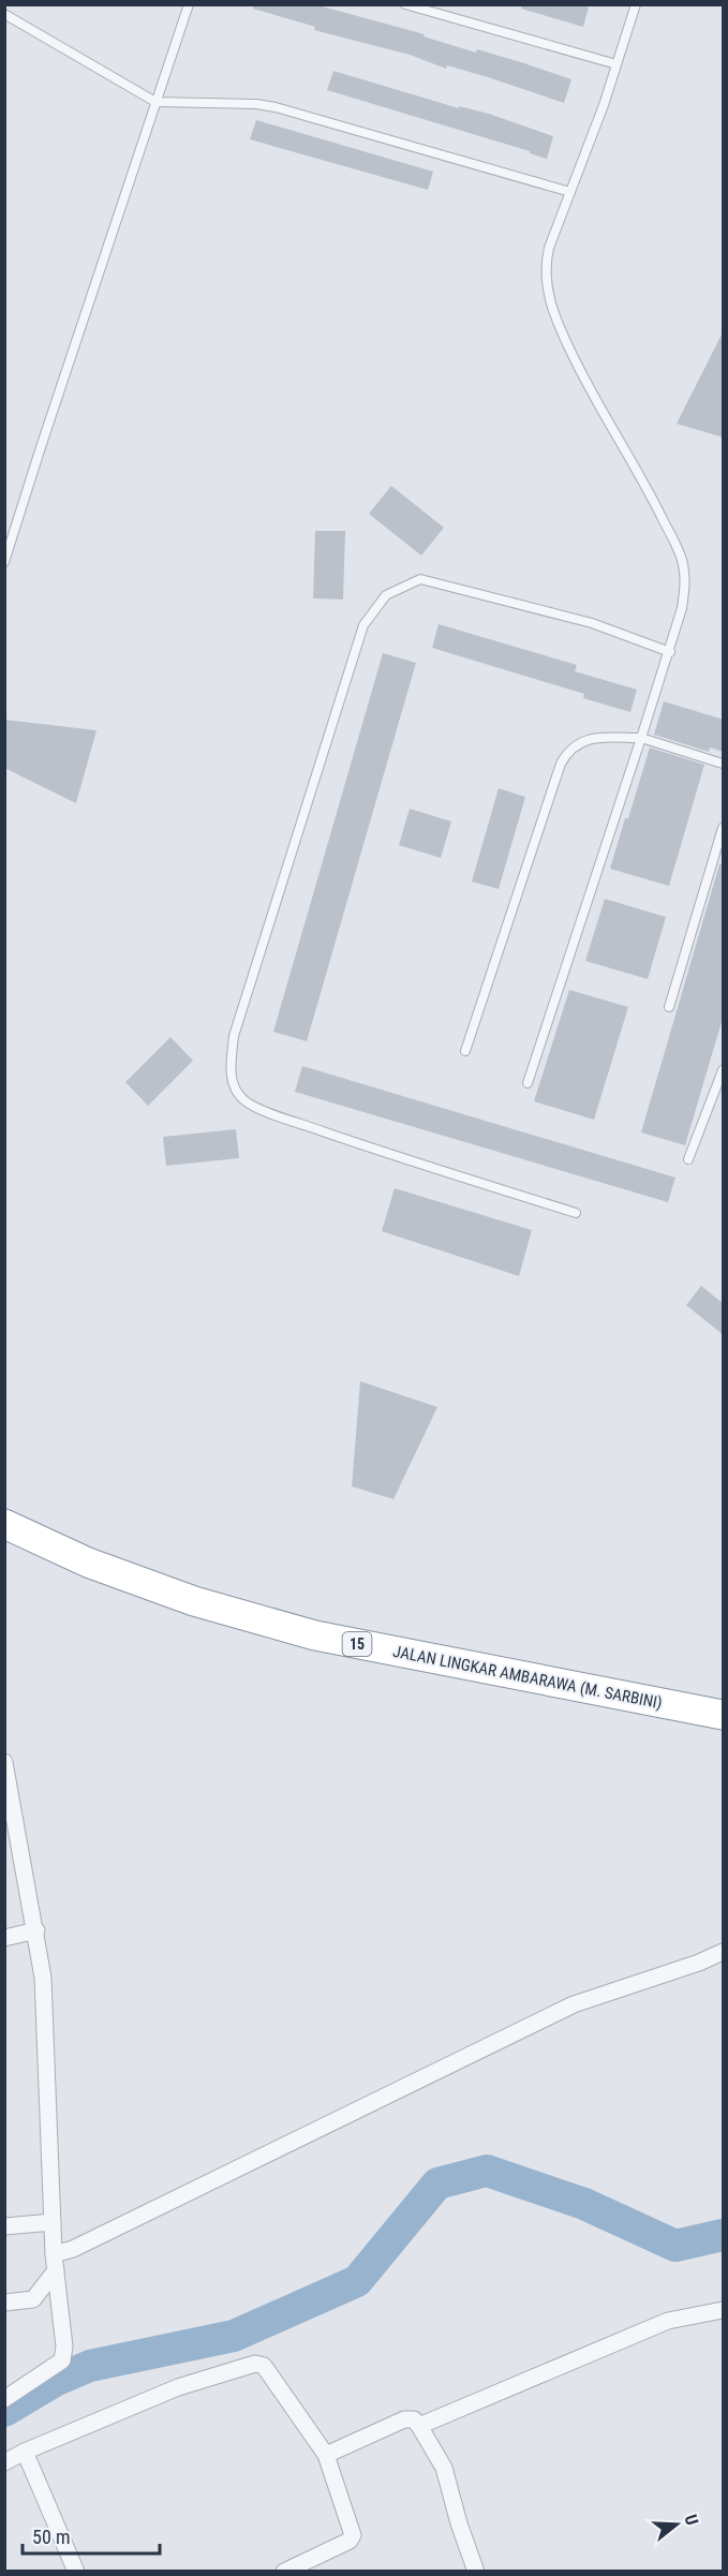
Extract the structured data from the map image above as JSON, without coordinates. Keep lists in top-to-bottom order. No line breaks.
{"streets":{"highway":["15","JALAN LINGKAR AMBARAWA (M. SARBINI)"]},"scale_bar":"50 m","north":"right"}
